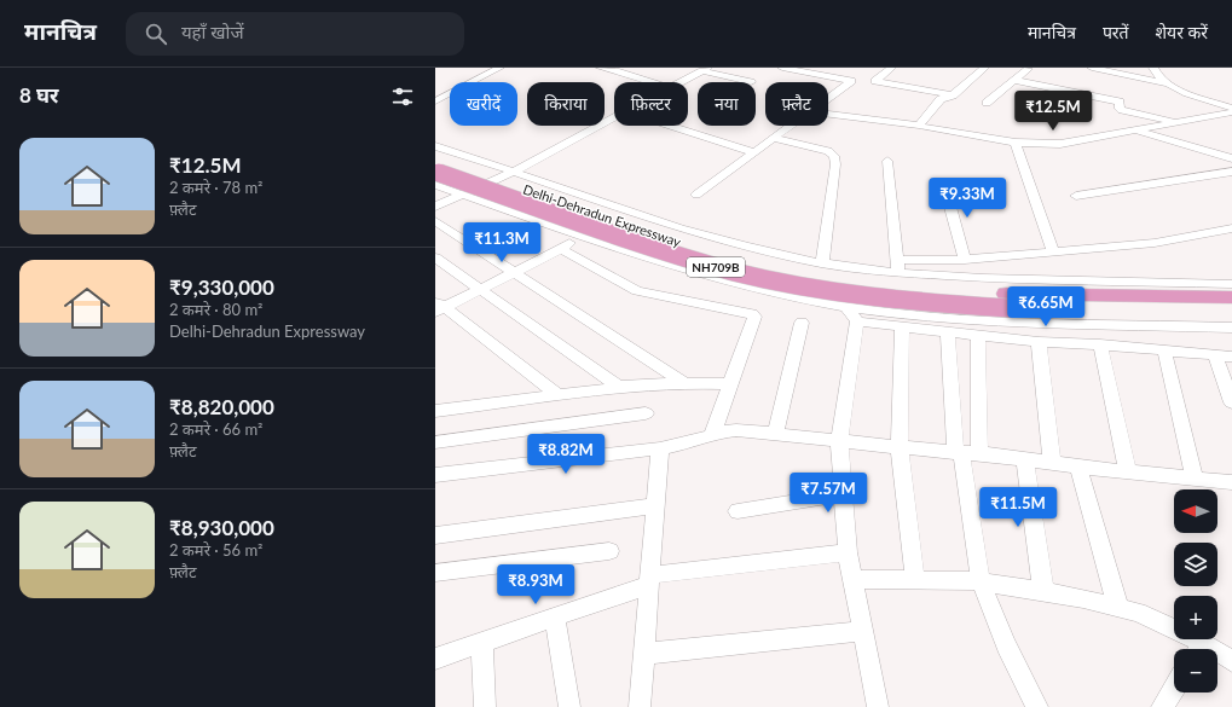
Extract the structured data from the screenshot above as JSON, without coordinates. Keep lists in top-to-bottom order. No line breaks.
{"streets":{"highway":["Delhi-Dehradun Expressway","NH709B"]},"north":"left","page":{"header":"मानचित्र","search":"यहाँ खोजें","nav":["मानचित्र","परतें","शेयर करें"],"heading":"8 घर","chip":["खरीदें","किराया","फ़िल्टर","नया","फ़्लैट"],"price":["₹12.5M","₹9.33M","₹11.3M","₹6.65M","₹8.82M","₹7.57M","₹11.5M","₹8.93M"],"list":[{"name":"₹12.5M","note":"2 कमरे · 78 m² · फ़्लैट"},{"name":"₹9,330,000","note":"2 कमरे · 80 m² · Delhi-Dehradun Expressway"},{"name":"₹8,820,000","note":"2 कमरे · 66 m² · फ़्लैट"},{"name":"₹8,930,000","note":"2 कमरे · 56 m² · फ़्लैट"}],"map_buttons":["+","−"]}}
